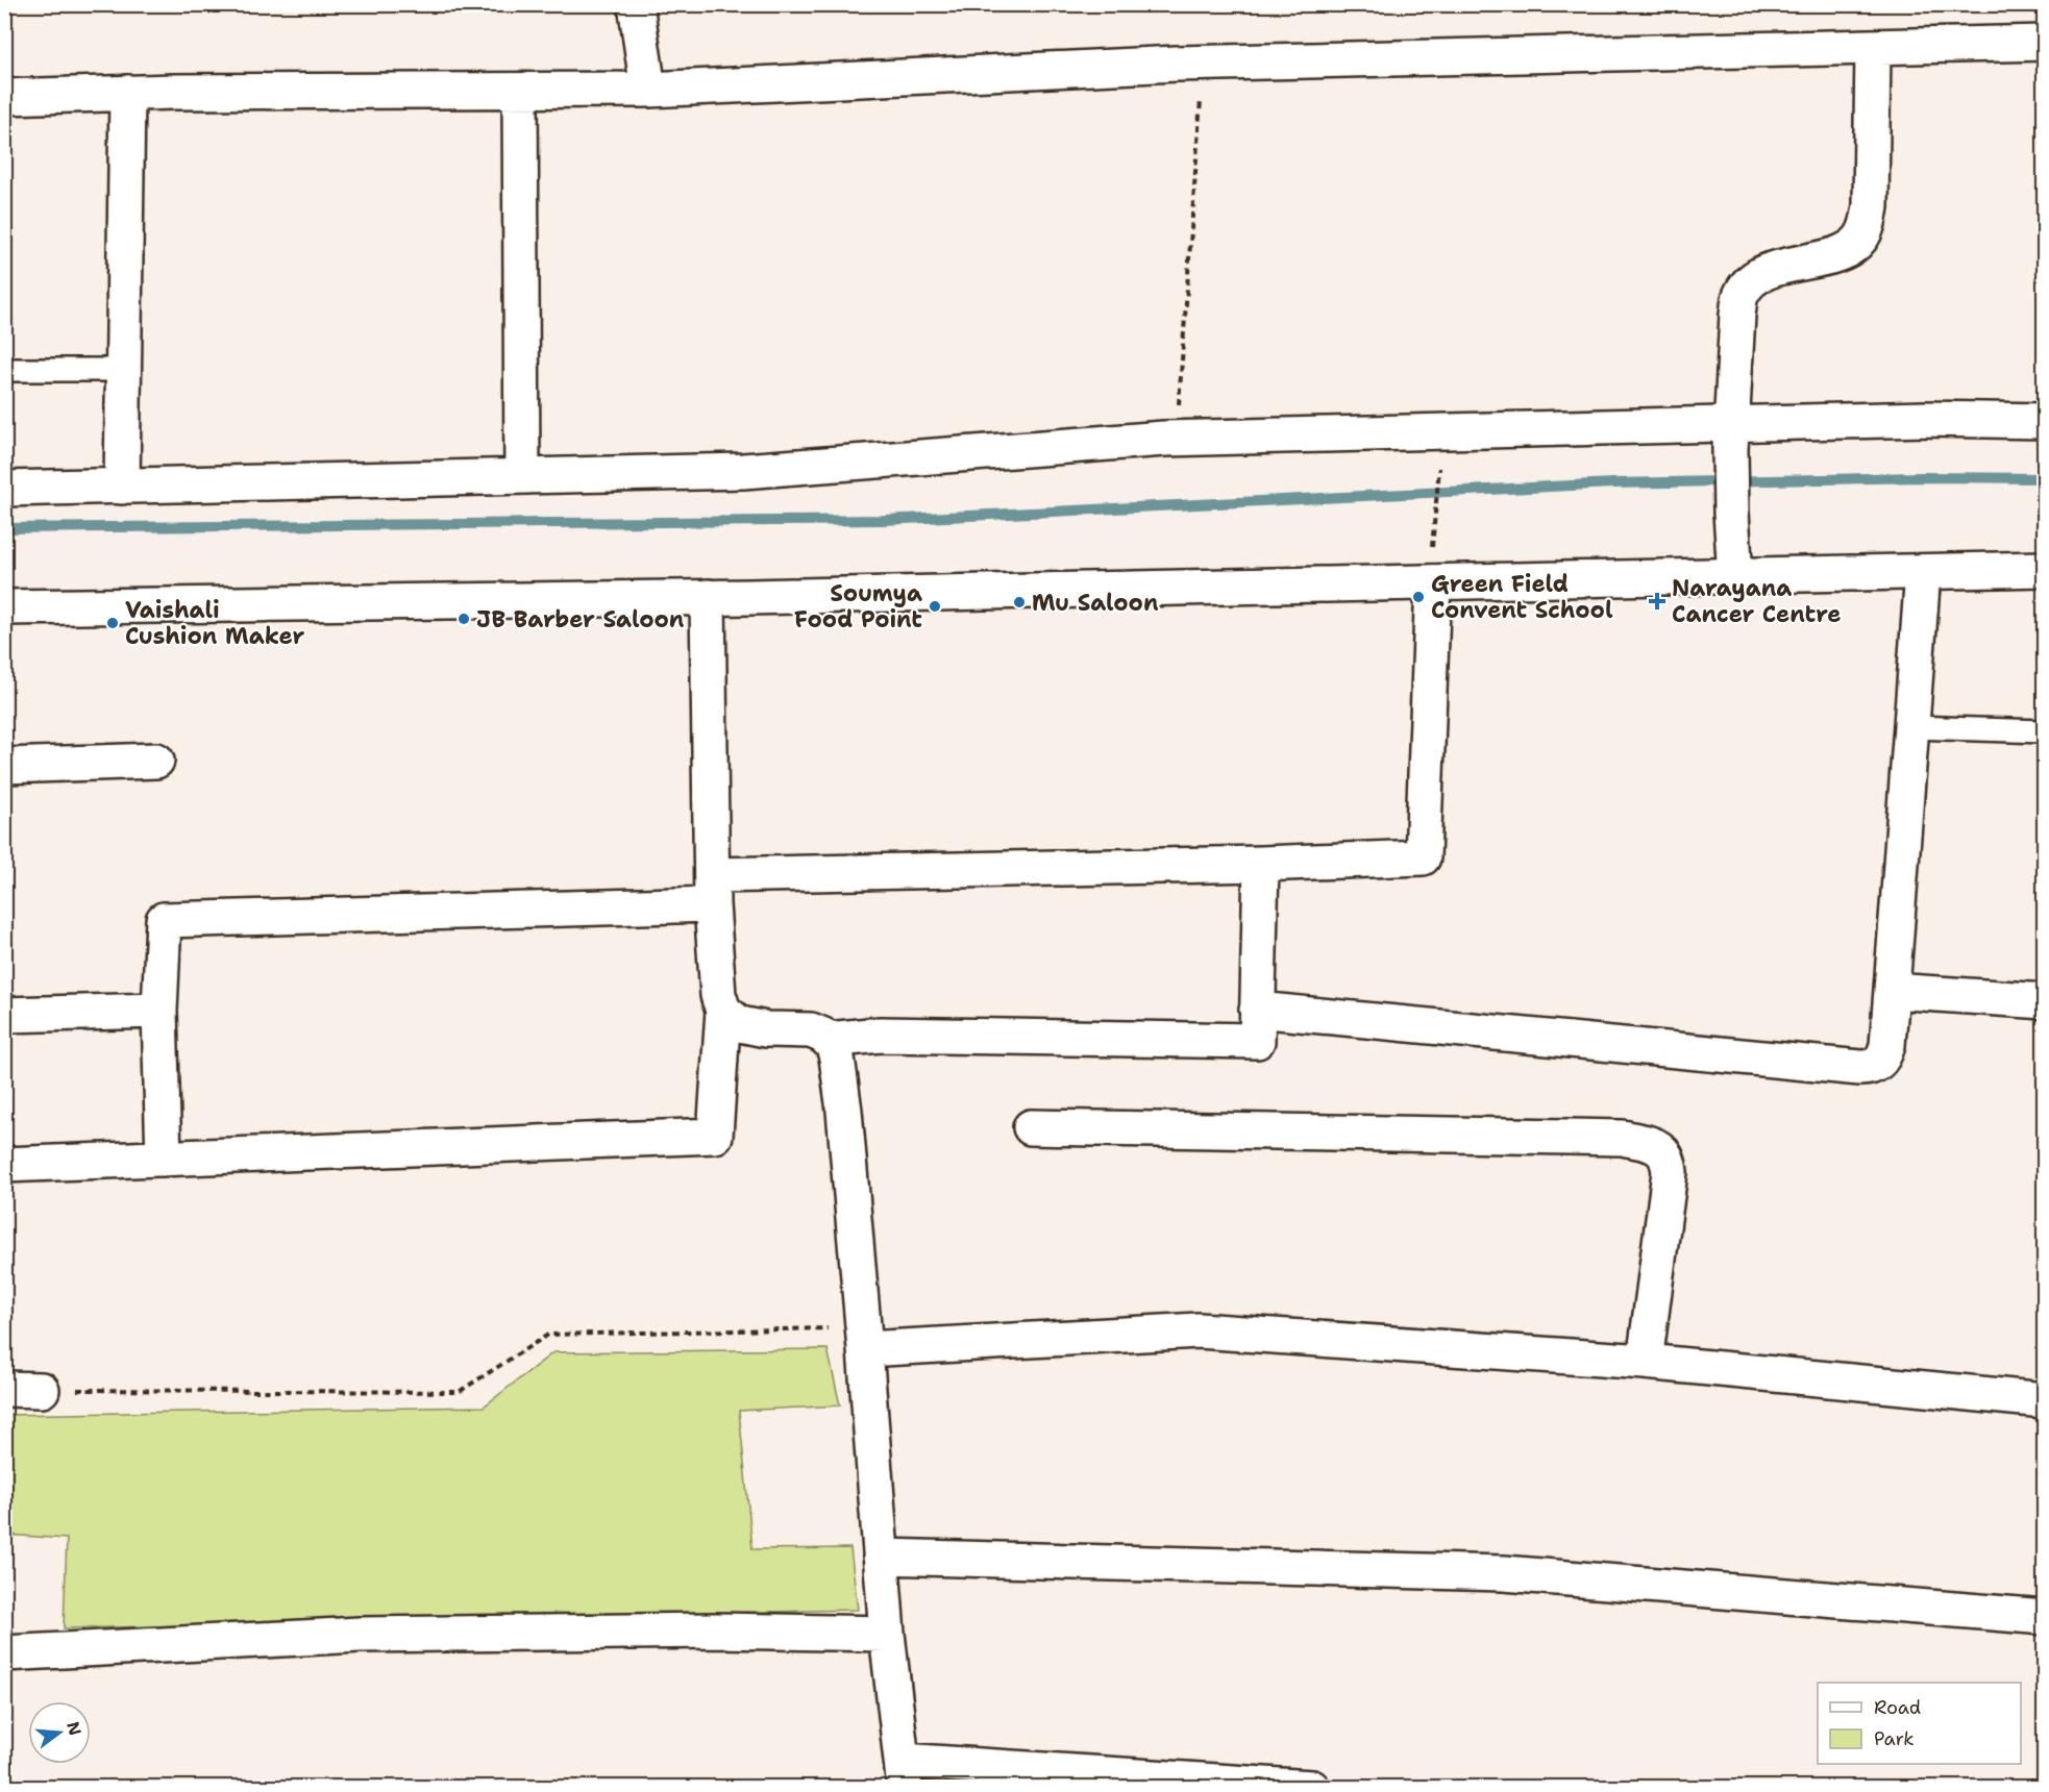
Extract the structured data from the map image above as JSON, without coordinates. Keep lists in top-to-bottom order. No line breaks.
{"places":{"other":["Green Field Convent School","Mu Saloon","Soumya Food Point","JB Barber Saloon","Vaishali Cushion Maker"],"health":["Narayana Cancer Centre"]},"legend":["Road","Park"],"north":"right"}
